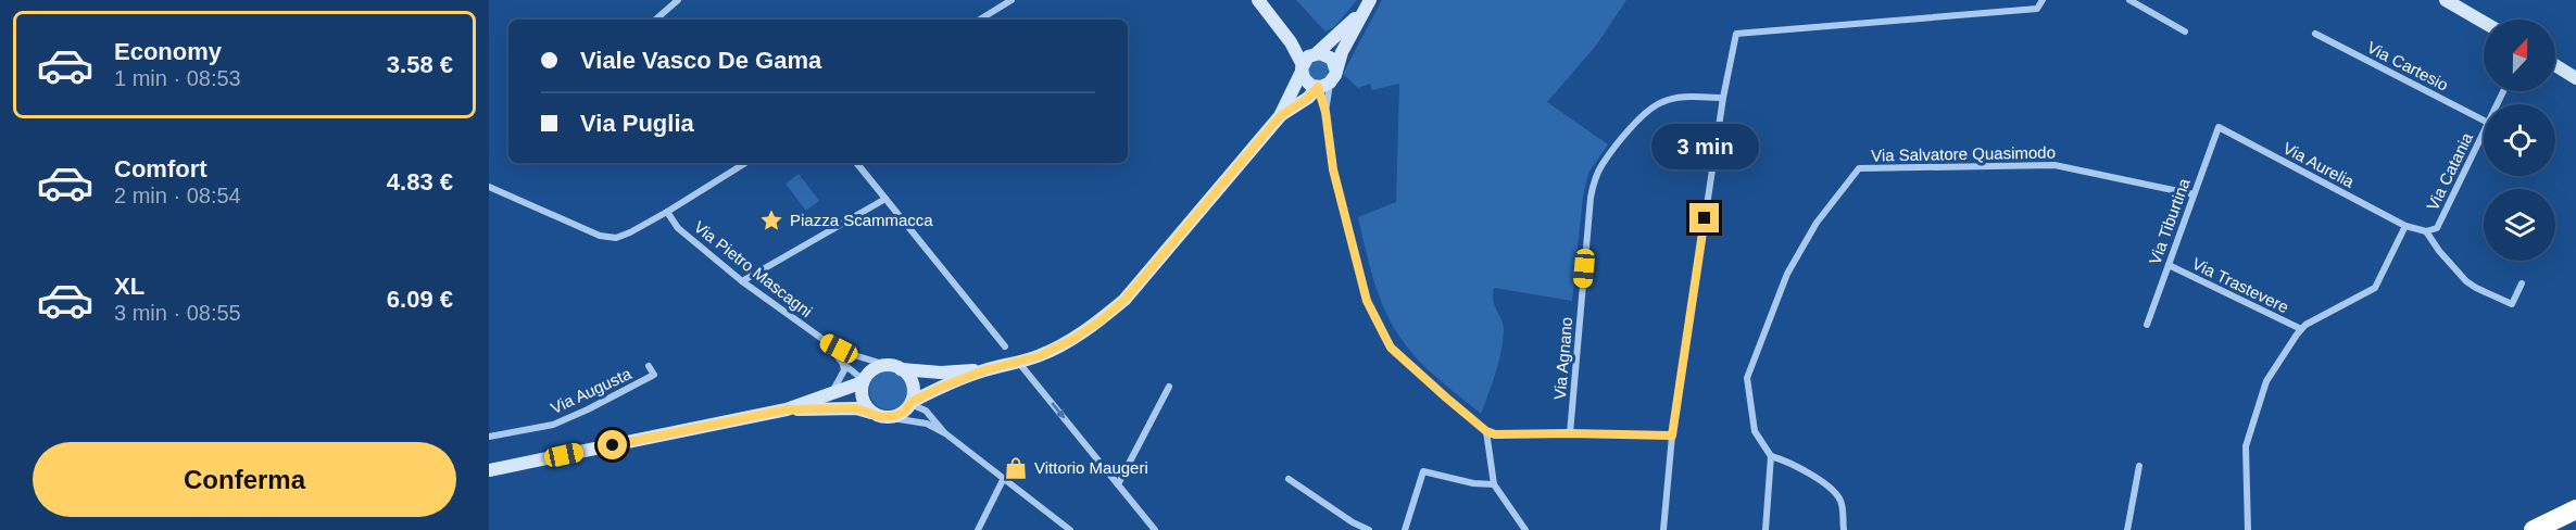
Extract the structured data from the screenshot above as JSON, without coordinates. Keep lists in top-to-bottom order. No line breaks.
{"streets":{"street":["Via Cartesio","Via Salvatore Quasimodo","Via Aurelia","Via Catania","Via Tiburtina","Via Pietro Mascagni","Via Trastevere","Via Agnano","Via Augusta"]},"crossings":[["Via Salvatore Quasimodo","Via Tiburtina"],["Via Aurelia","Via Catania"],["Via Aurelia","Via Tiburtina"],["Via Tiburtina","Via Trastevere"]],"places":{"place":["Piazza Scammacca"],"shop":["Vittorio Maugeri"]},"north":"top","page":{"list":[{"name":"Economy","note":"1 min · 08:53","value":"3.58 €"},{"name":"Comfort","note":"2 min · 08:54","value":"4.83 €"},{"name":"XL","note":"3 min · 08:55","value":"6.09 €"}],"banner":["Viale Vasco De Gama","Via Puglia"],"bubble":"3 min","buttons":"Conferma"}}
